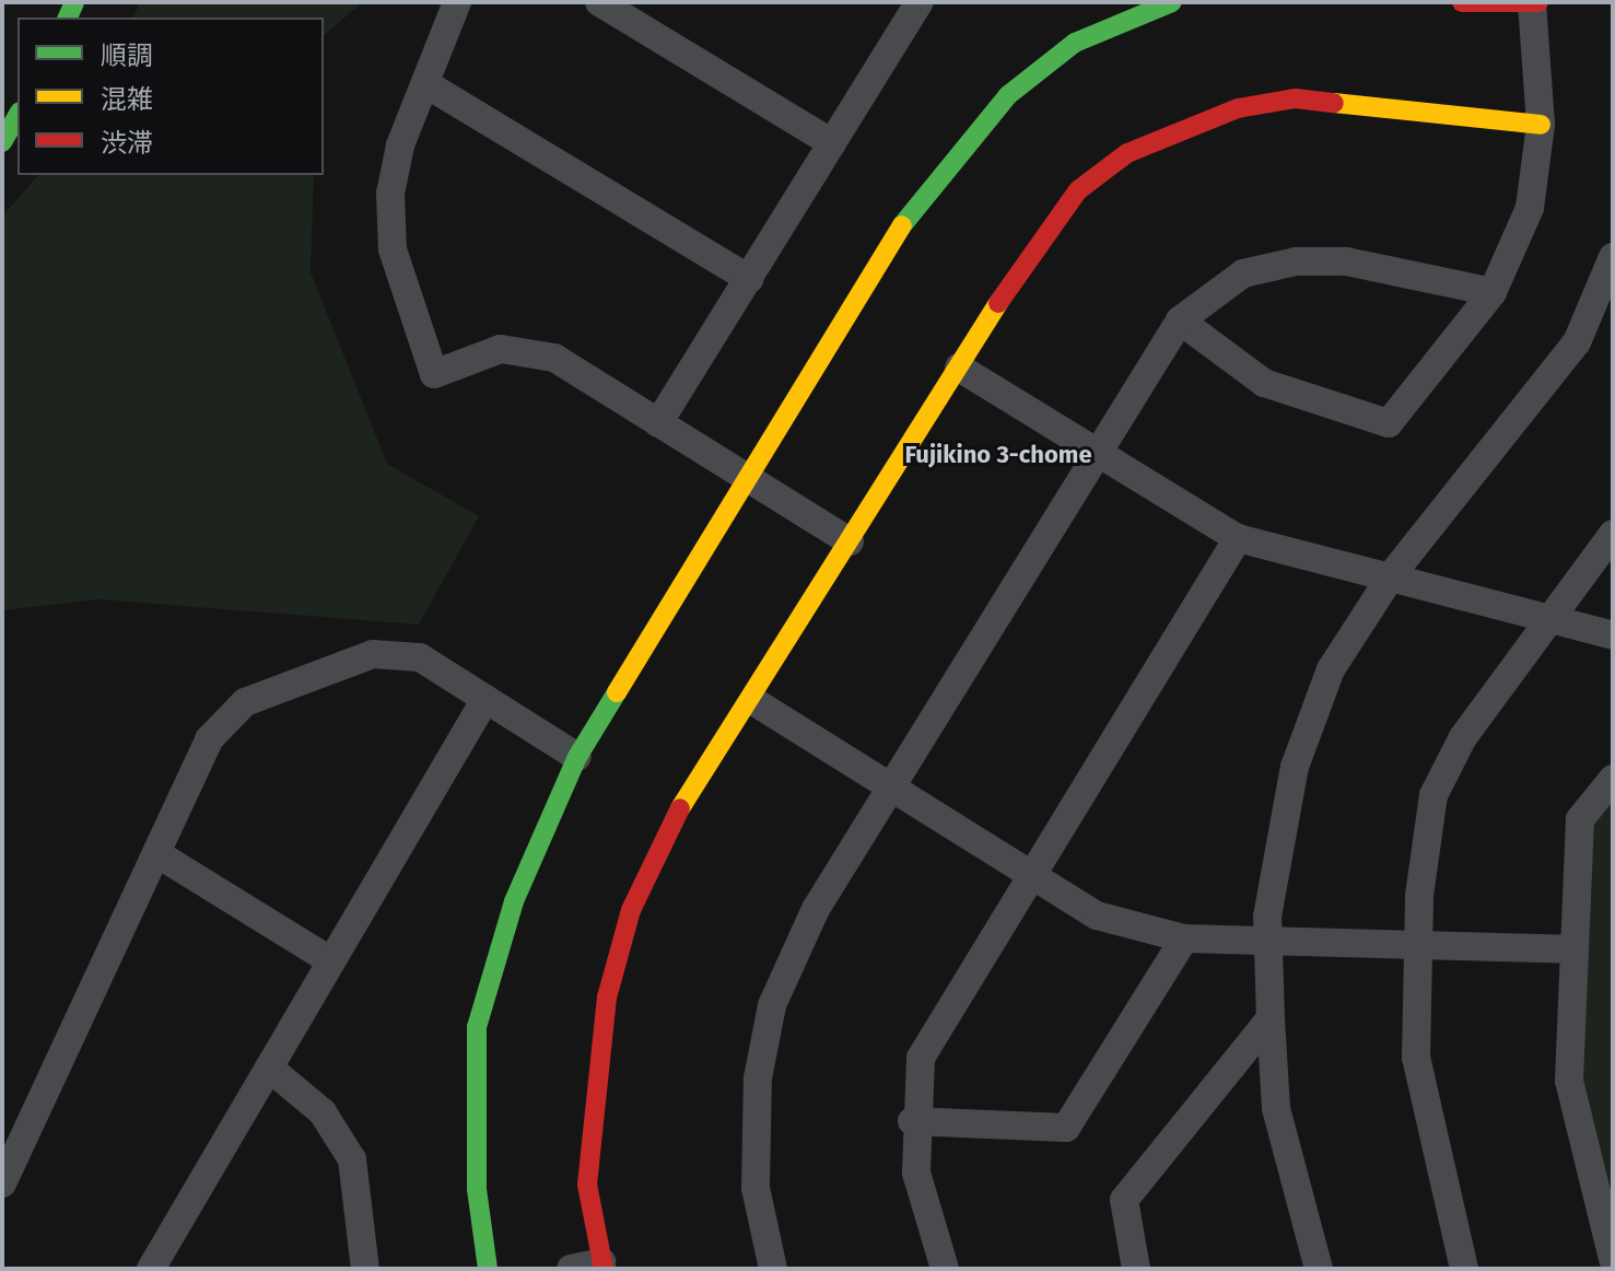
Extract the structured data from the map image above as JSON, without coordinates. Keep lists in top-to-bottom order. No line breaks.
{"districts":["Fujikino 3-chome"],"legend":["順調","混雑","渋滞"]}
